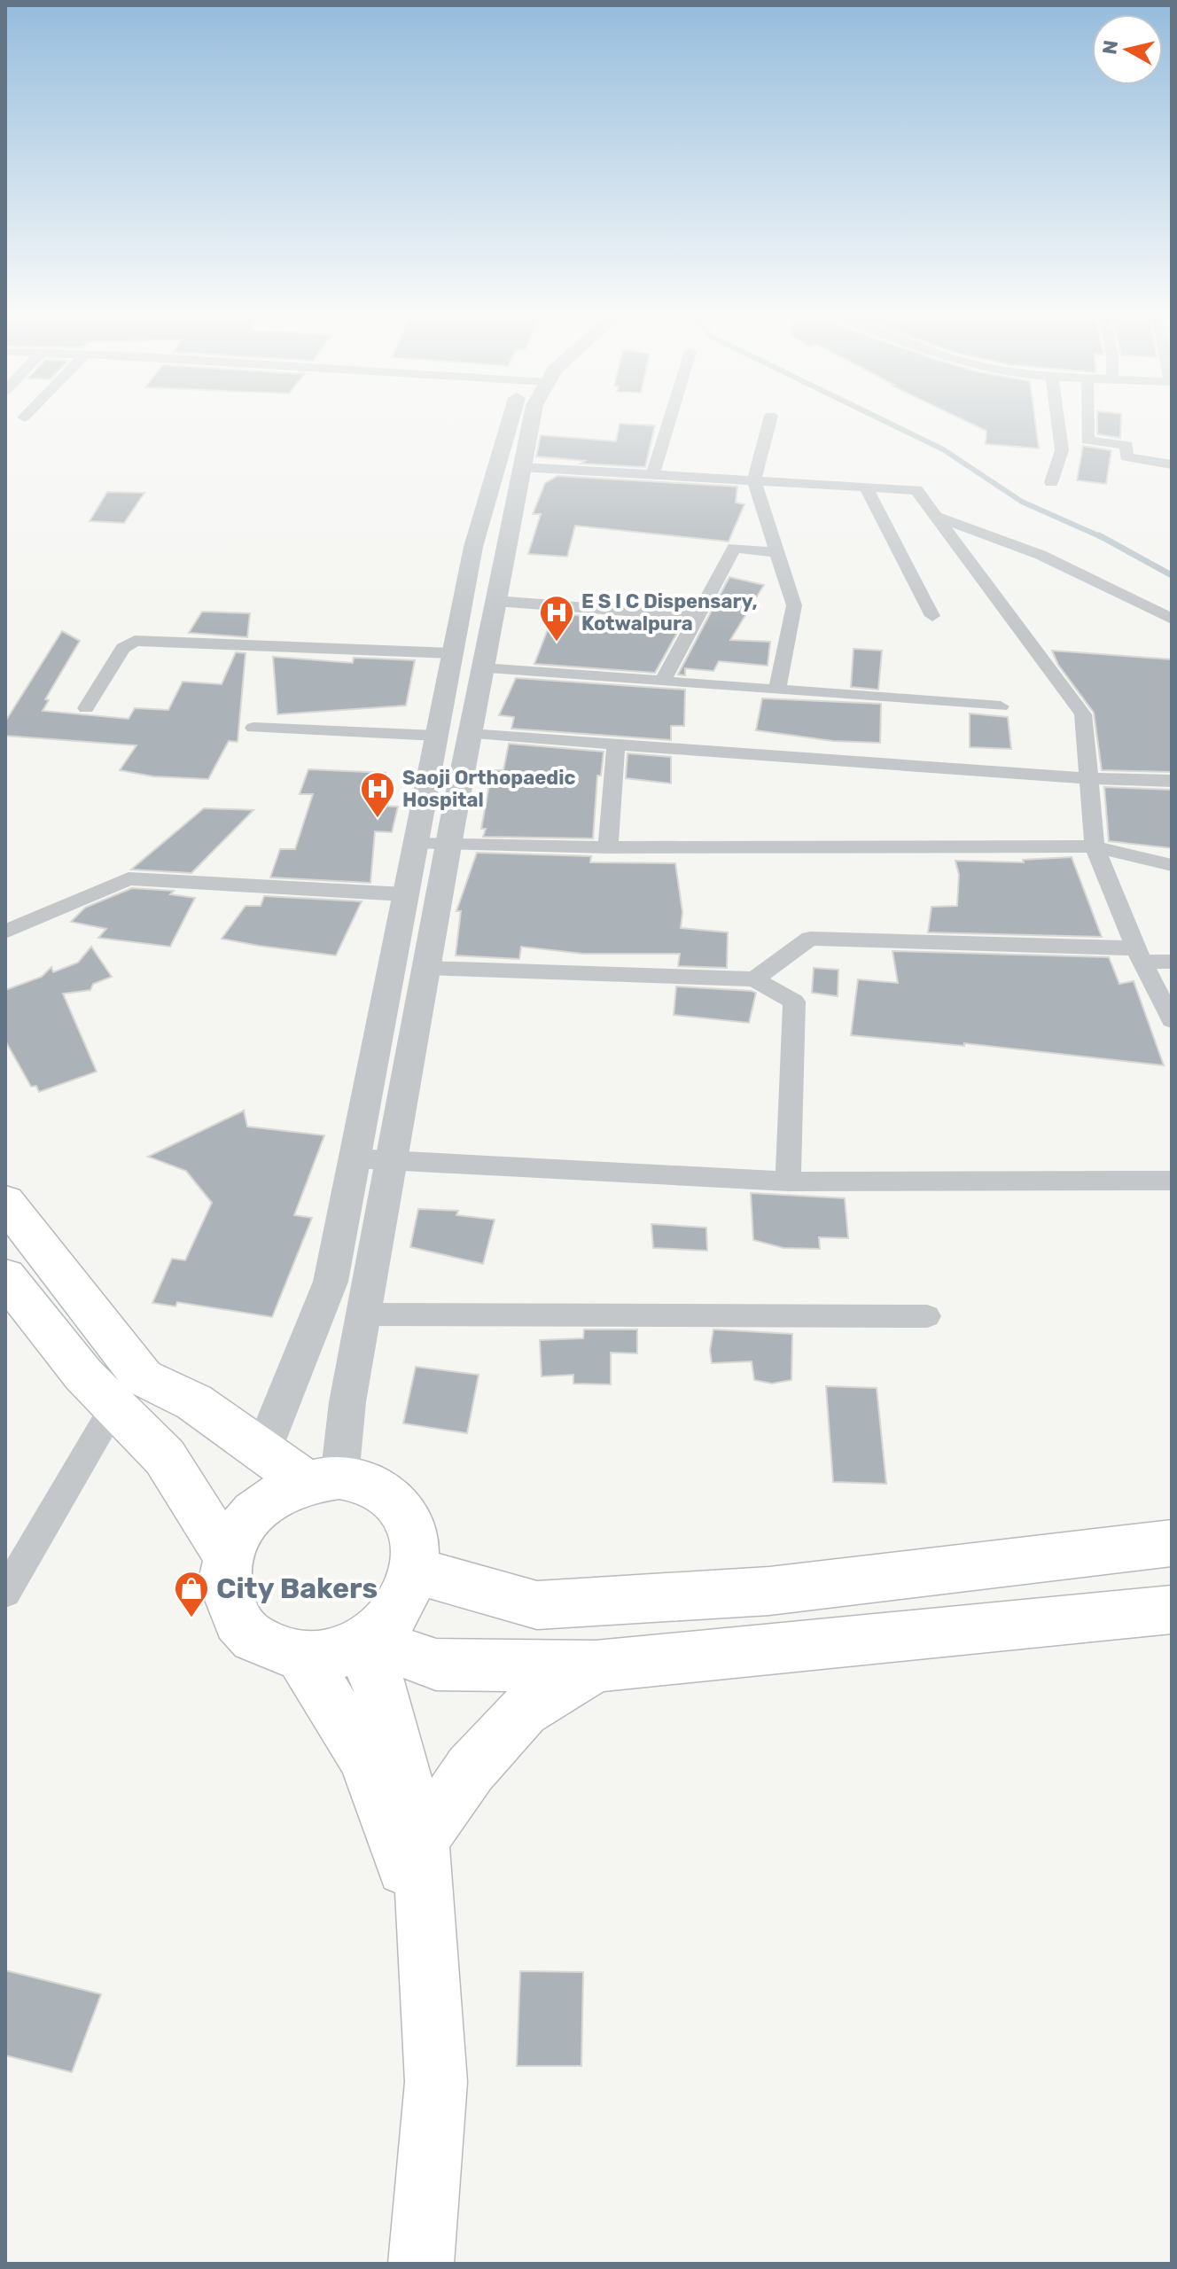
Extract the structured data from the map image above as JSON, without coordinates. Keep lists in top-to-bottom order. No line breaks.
{"places":{"hospital":["E S I C Dispensary, Kotwalpura","Saoji Orthopaedic Hospital"],"shop":["City Bakers"]},"north":"left"}
